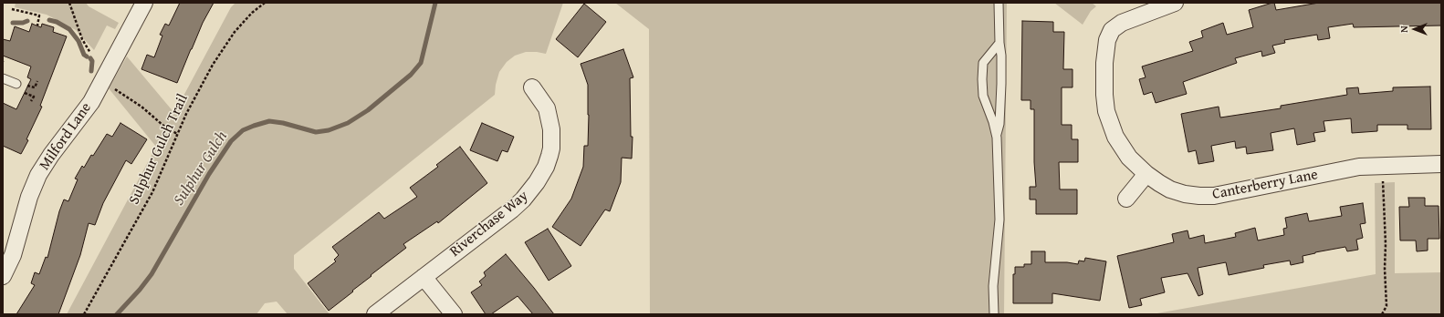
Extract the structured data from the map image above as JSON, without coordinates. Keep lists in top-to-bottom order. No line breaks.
{"streets":{"street":["Milford Lane","Canterberry Lane","Riverchase Way"],"path":["Sulphur Gulch Trail"]},"water":["Sulphur Gulch"],"north":"left"}
